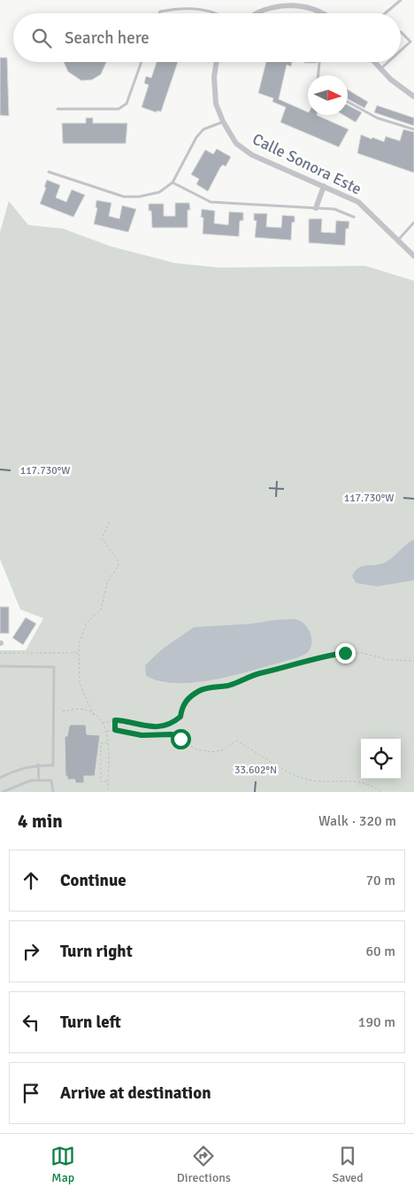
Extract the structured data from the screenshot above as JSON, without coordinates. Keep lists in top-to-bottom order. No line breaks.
{"streets":{"street":["Calle Sonora Este"]},"north":"right","page":{"search":"Search here","heading":["4 min","Walk · 320 m"],"list":[["Continue","70 m"],["Turn right","60 m"],["Turn left","190 m"],"Arrive at destination"],"nav":["Map","Directions","Saved"]},"coordinates":["117.730°W","33.602°N"]}
